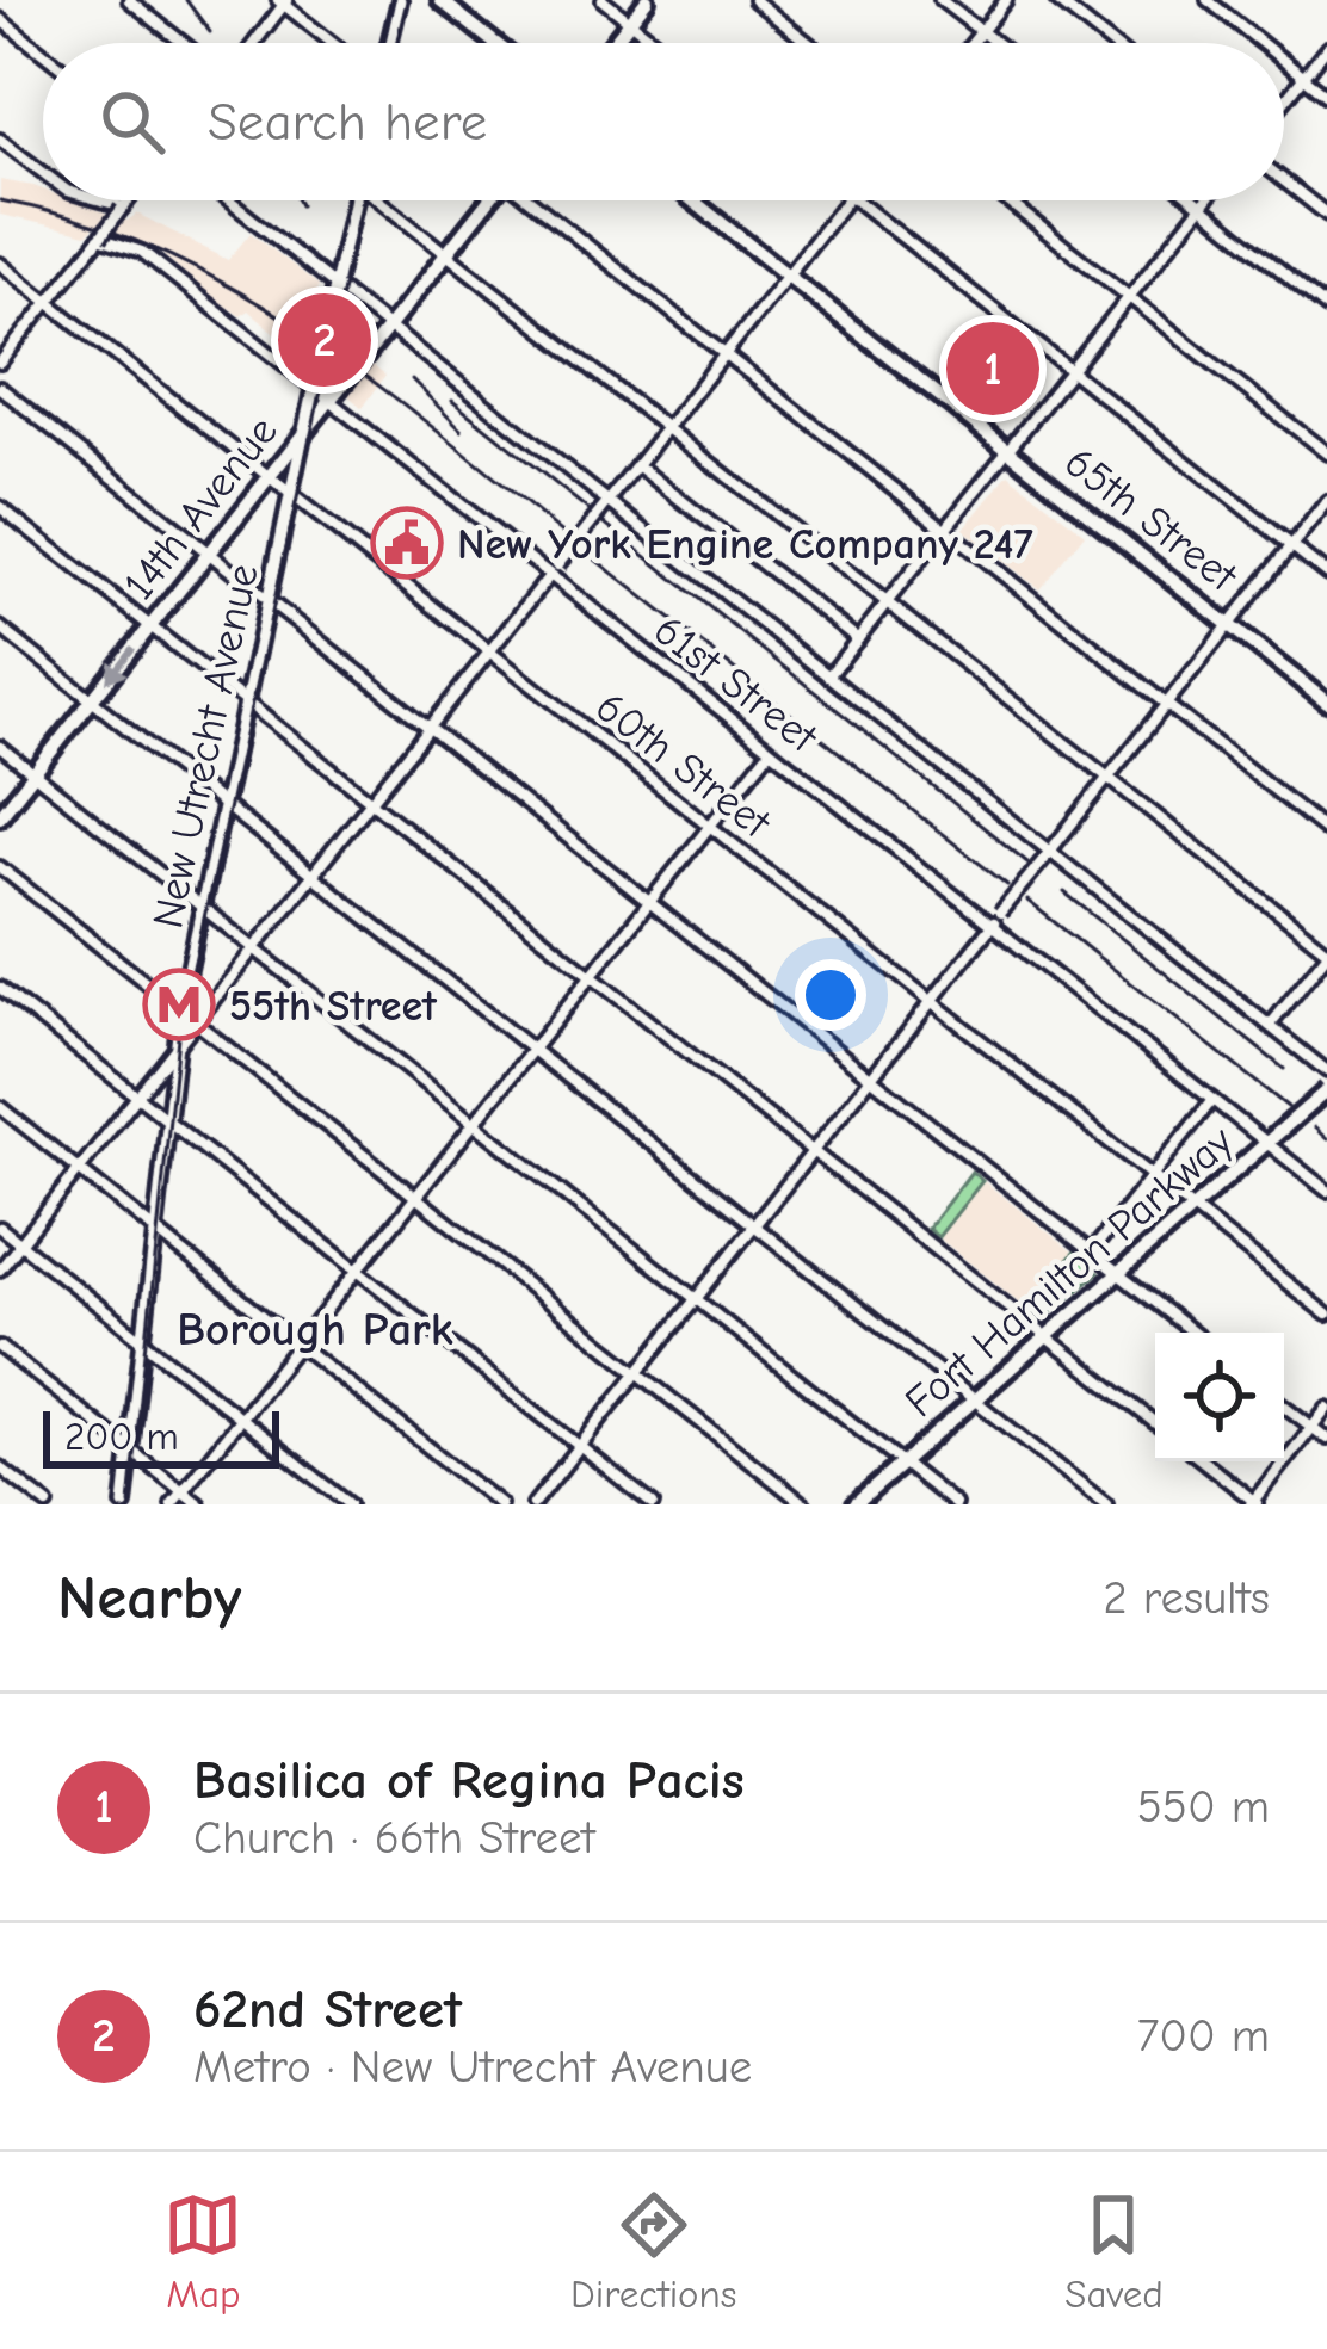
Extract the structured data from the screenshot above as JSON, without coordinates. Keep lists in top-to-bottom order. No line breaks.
{"streets":{"main road":["14th Avenue","65th Street","Fort Hamilton Parkway"],"street":["61st Street","New Utrecht Avenue","60th Street"]},"crossings":[["14th Avenue","61st Street"],["14th Avenue","New Utrecht Avenue"],["14th Avenue","60th Street"],["61st Street","New Utrecht Avenue"],["61st Street","Fort Hamilton Parkway"],["New Utrecht Avenue","60th Street"],["60th Street","Fort Hamilton Parkway"]],"districts":["Borough Park"],"places":{"public building":["New York Engine Company 247"],"metro station":["55th Street"]},"scale_bar":"200 m","page":{"search":"Search here","pins":["2","1"],"scale":"200 m","heading":["Nearby","2 results"],"list":[{"mark":"1","name":"Basilica of Regina Pacis","note":"Church · 66th Street","value":"550 m"},{"mark":"2","name":"62nd Street","note":"Metro · New Utrecht Avenue","value":"700 m"}],"nav":["Map","Directions","Saved"]}}
